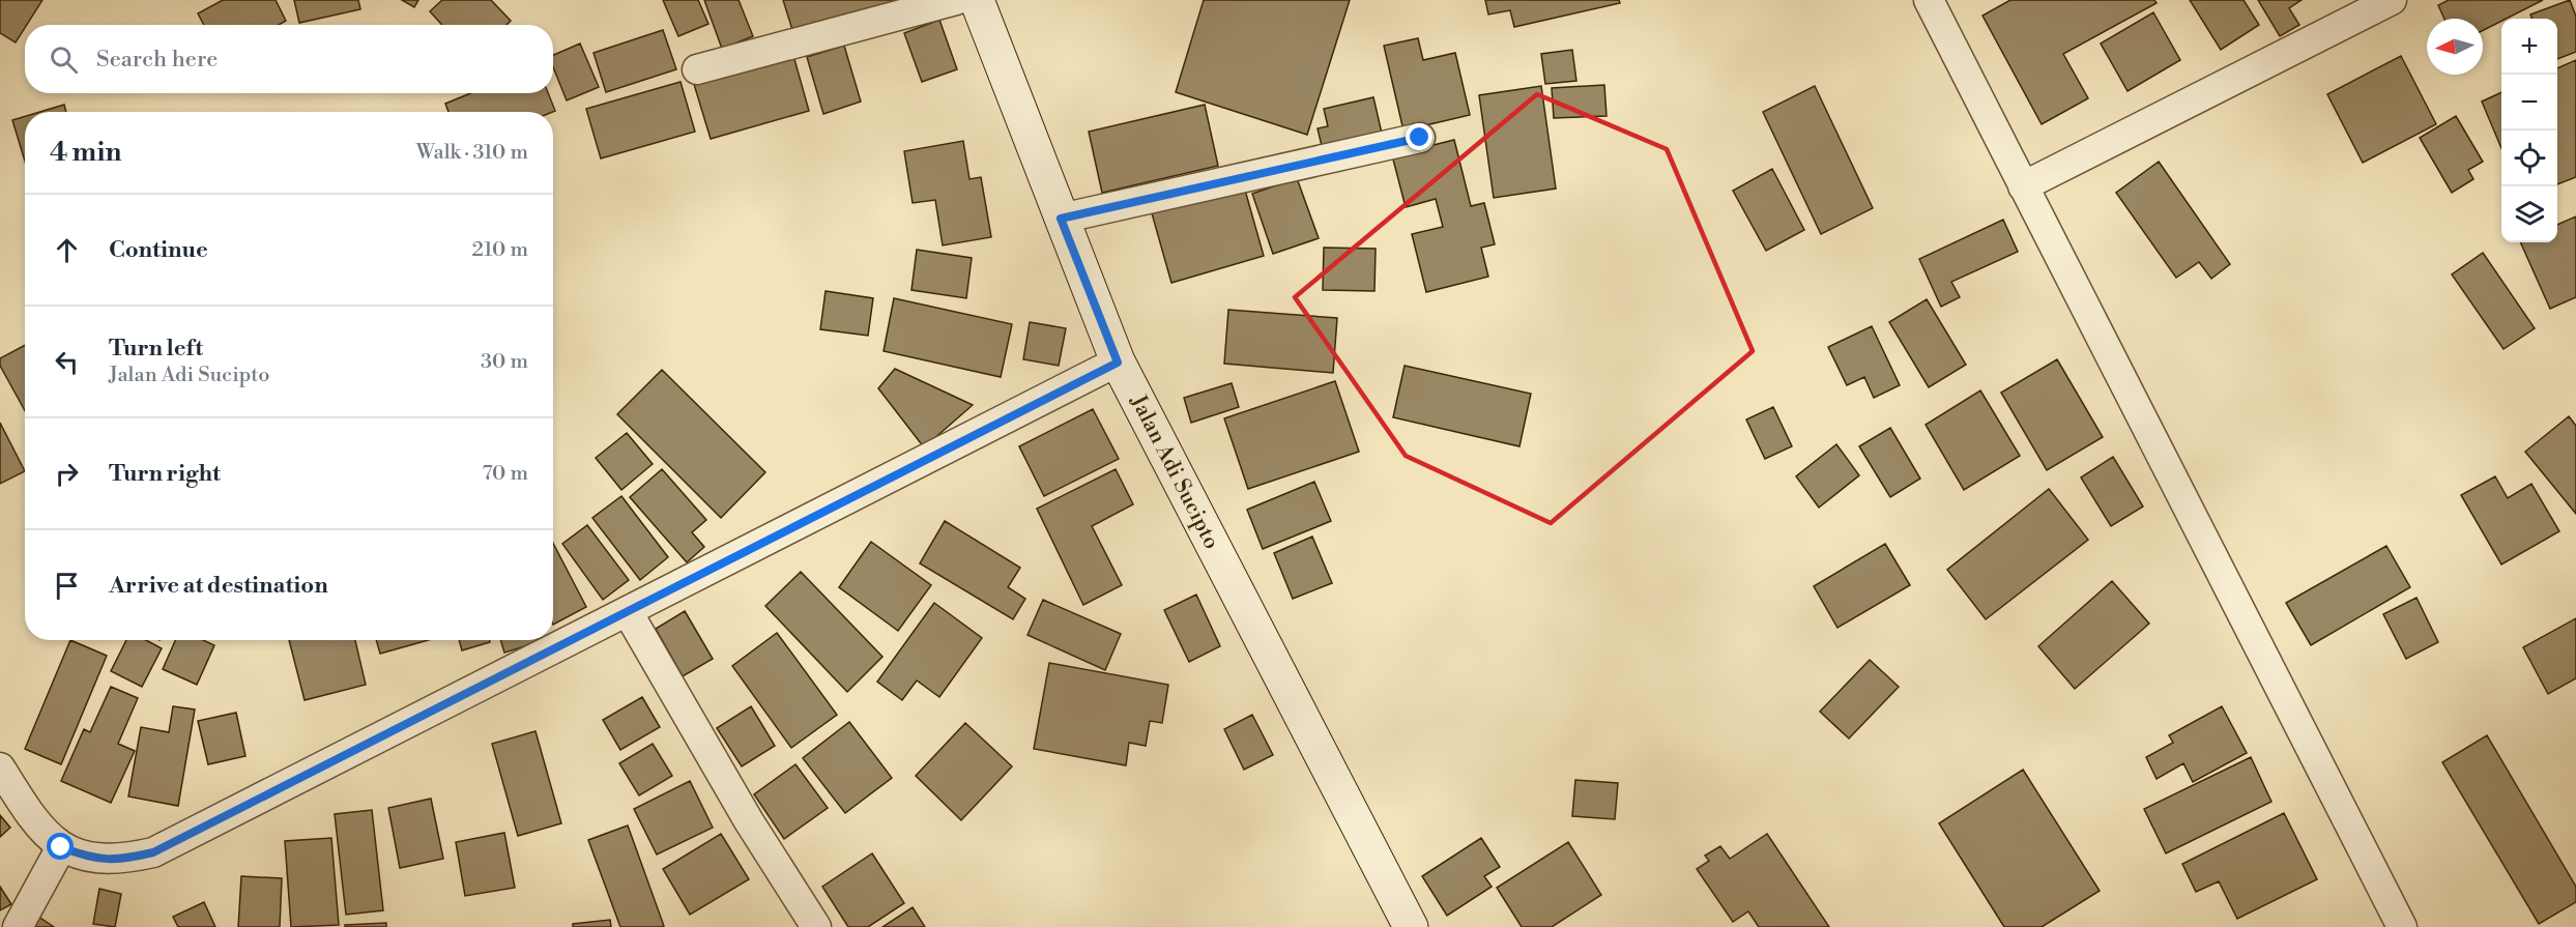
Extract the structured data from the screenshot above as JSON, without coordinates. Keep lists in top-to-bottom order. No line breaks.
{"streets":{"street":["Jalan Adi Sucipto"]},"north":"left","page":{"map_buttons":["+","−"],"search":"Search here","heading":["4 min","Walk · 310 m"],"list":[["Continue","210 m"],["Turn left","Jalan Adi Sucipto","30 m"],["Turn right","70 m"],"Arrive at destination"]}}
